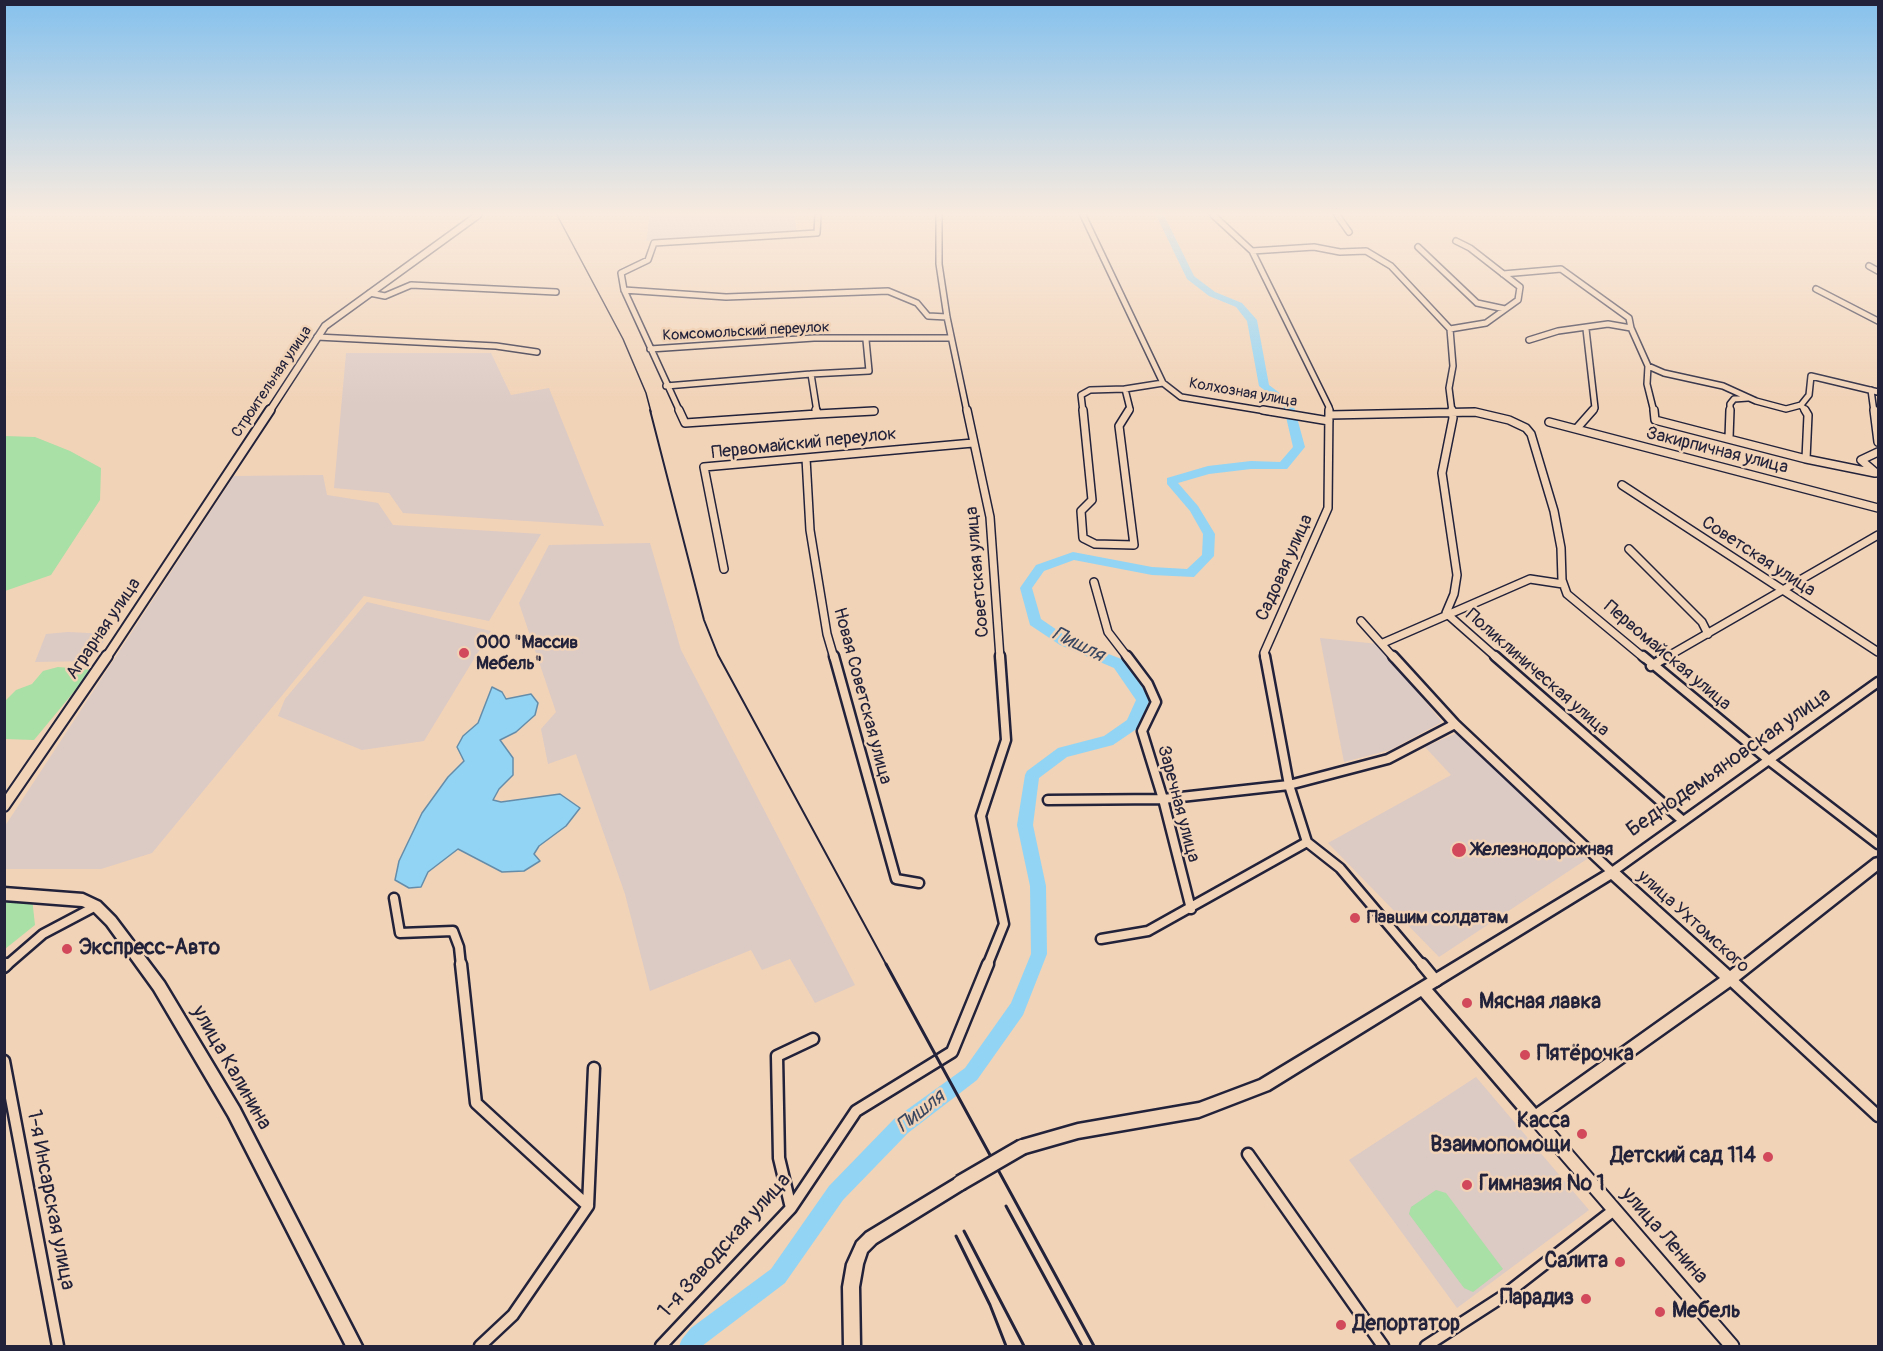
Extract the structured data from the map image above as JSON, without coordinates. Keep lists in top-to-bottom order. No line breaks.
{"streets":{"main road":["Беднодемьяновская улица","улица Ухтомского","улица Калинина","улица Ленина"],"street":["Комсомольский переулок","Строительная улица","Колхозная улица","Первомайский переулок","Закирпичная улица","Советская улица","Садовая улица","Аграрная улица","Первомайская улица","Поликлиническая улица","Новая Советская улица","Заречная улица","1-я Инсарская улица","1-я Заводская улица"]},"crossings":[["Комсомольский переулок","Советская улица"],["Строительная улица","Аграрная улица"],["Колхозная улица","Садовая улица"],["Колхозная улица","Первомайская улица"],["Колхозная улица","Поликлиническая улица"],["Первомайский переулок","Советская улица"],["Первомайский переулок","Новая Советская улица"],["Советская улица","1-я Заводская улица"],["Первомайская улица","Беднодемьяновская улица"],["Поликлиническая улица","Беднодемьяновская улица"],["Беднодемьяновская улица","улица Ухтомского"],["Беднодемьяновская улица","улица Ленина"]],"water":["Пишля"],"places":["ООО \"Массив Мебель\"","Железнодорожная","Павшим солдатам","Экспресс-Авто","Мясная лавка","Пятёрочка","Касса Взаимопомощи","Детский сад 114","Гимназия № 1","Салита","Парадиз","Мебель","Депортатор"]}
